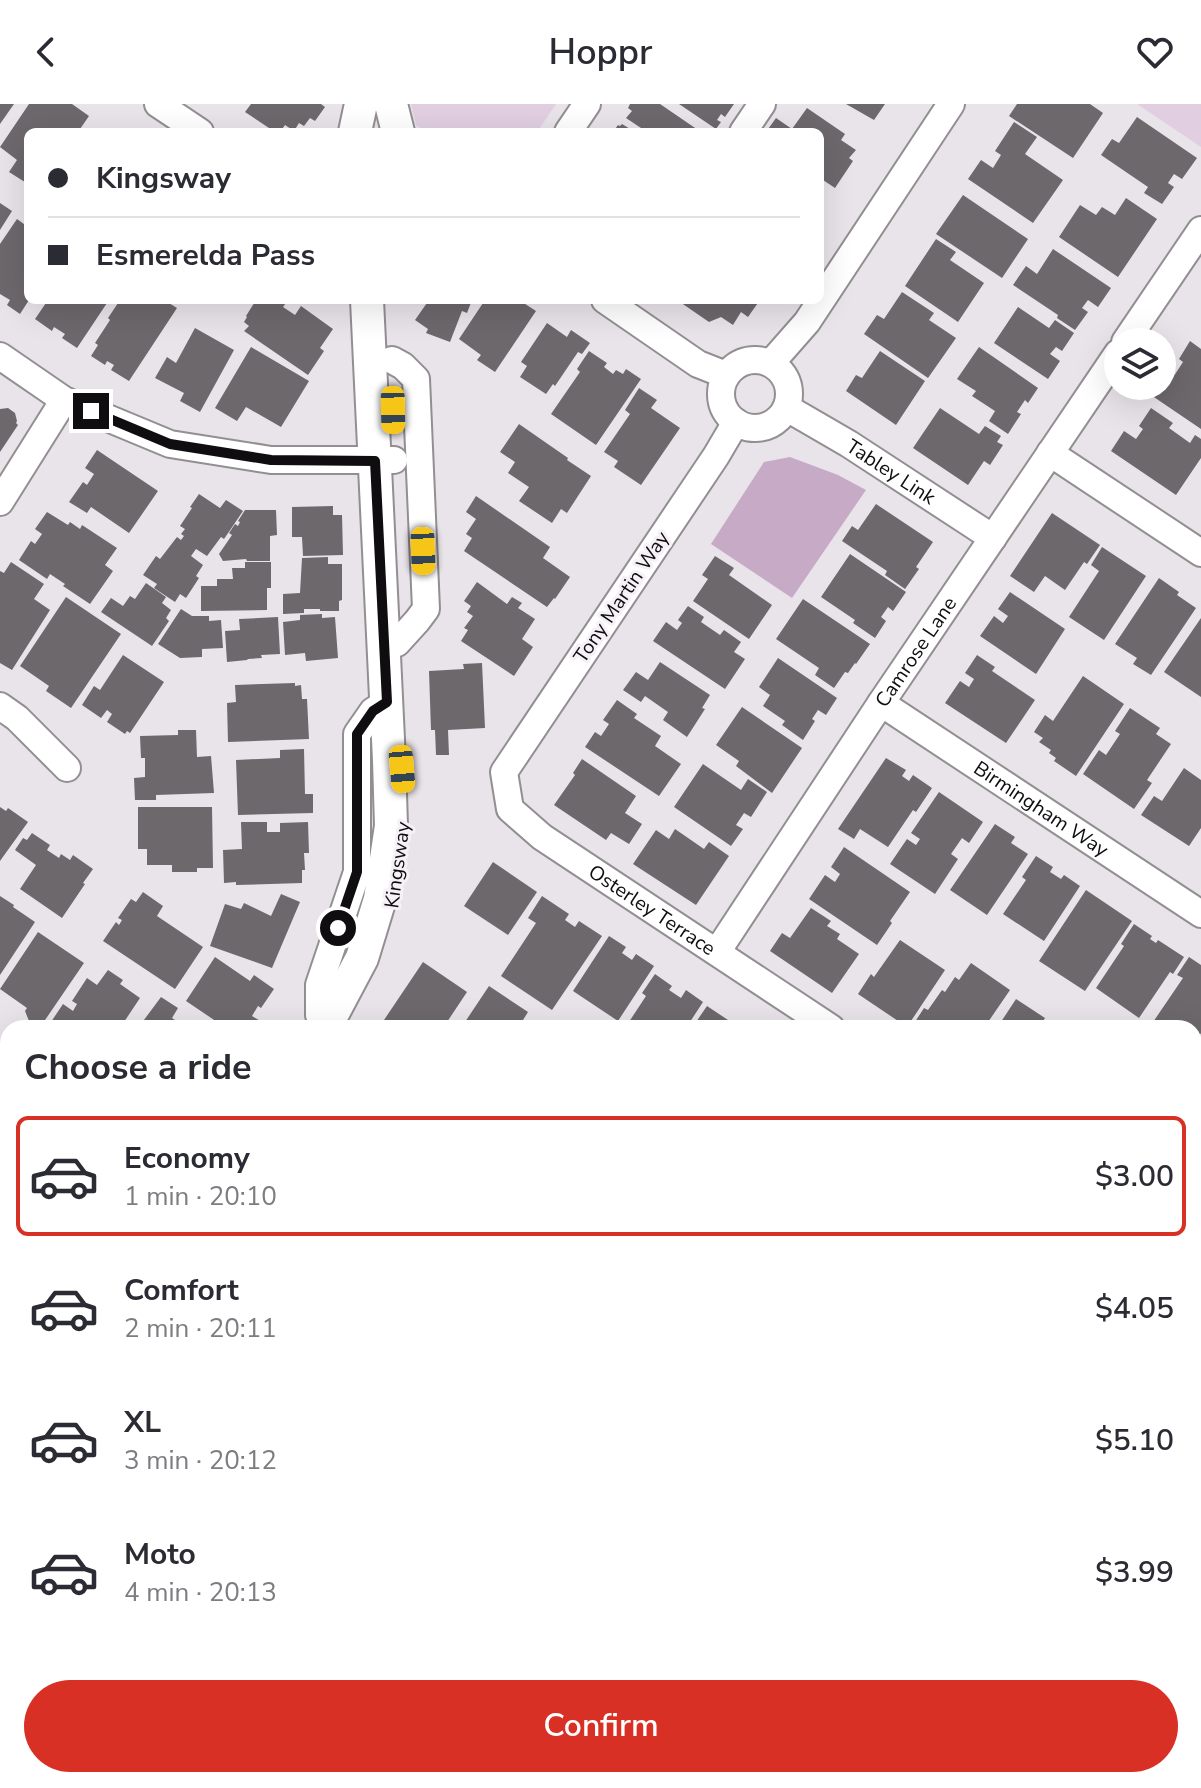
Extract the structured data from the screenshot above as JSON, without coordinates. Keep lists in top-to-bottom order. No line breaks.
{"streets":{"main road":["Kingsway"],"street":["Tabley Link","Tony Martin Way","Camrose Lane","Birmingham Way","Osterley Terrace"]},"crossings":[["Tabley Link","Tony Martin Way"],["Tabley Link","Camrose Lane"],["Tony Martin Way","Osterley Terrace"],["Camrose Lane","Birmingham Way"],["Camrose Lane","Osterley Terrace"]],"page":{"header":"Hoppr","banner":["Kingsway","Esmerelda Pass"],"heading":"Choose a ride","list":[{"name":"Economy","note":"1 min · 20:10","value":"$3.00"},{"name":"Comfort","note":"2 min · 20:11","value":"$4.05"},{"name":"XL","note":"3 min · 20:12","value":"$5.10"},{"name":"Moto","note":"4 min · 20:13","value":"$3.99"}],"buttons":"Confirm"}}
